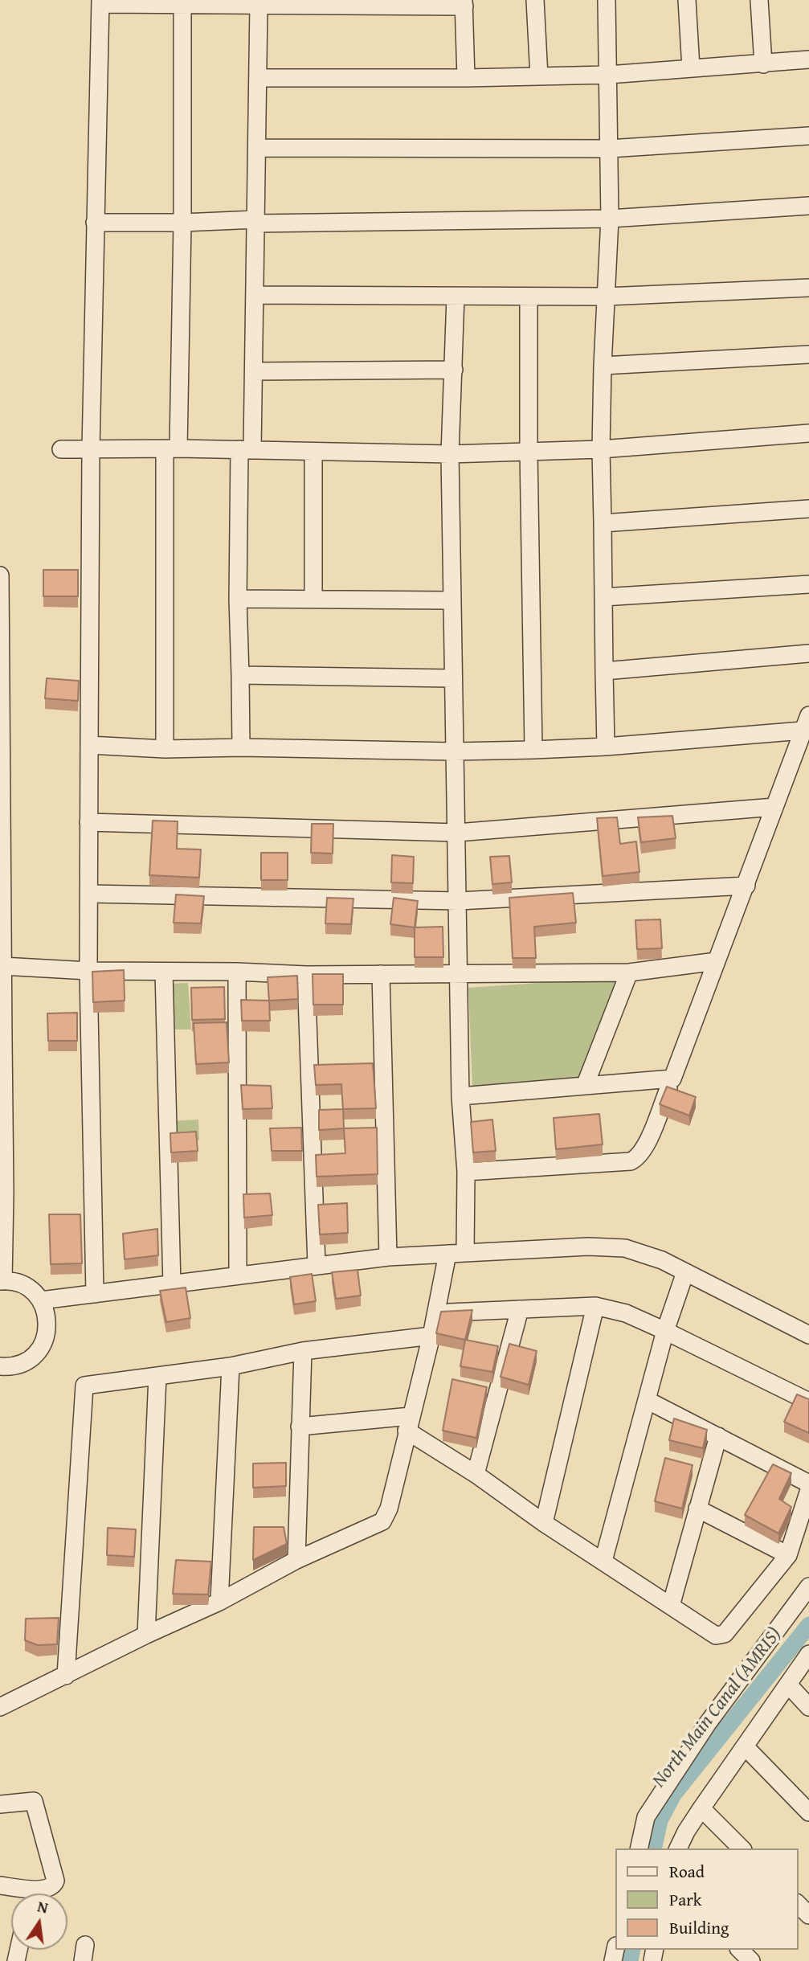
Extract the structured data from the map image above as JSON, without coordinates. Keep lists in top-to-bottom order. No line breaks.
{"water":["North Main Canal (AMRIS)"],"legend":["Road","Park","Building"],"north":"top"}
